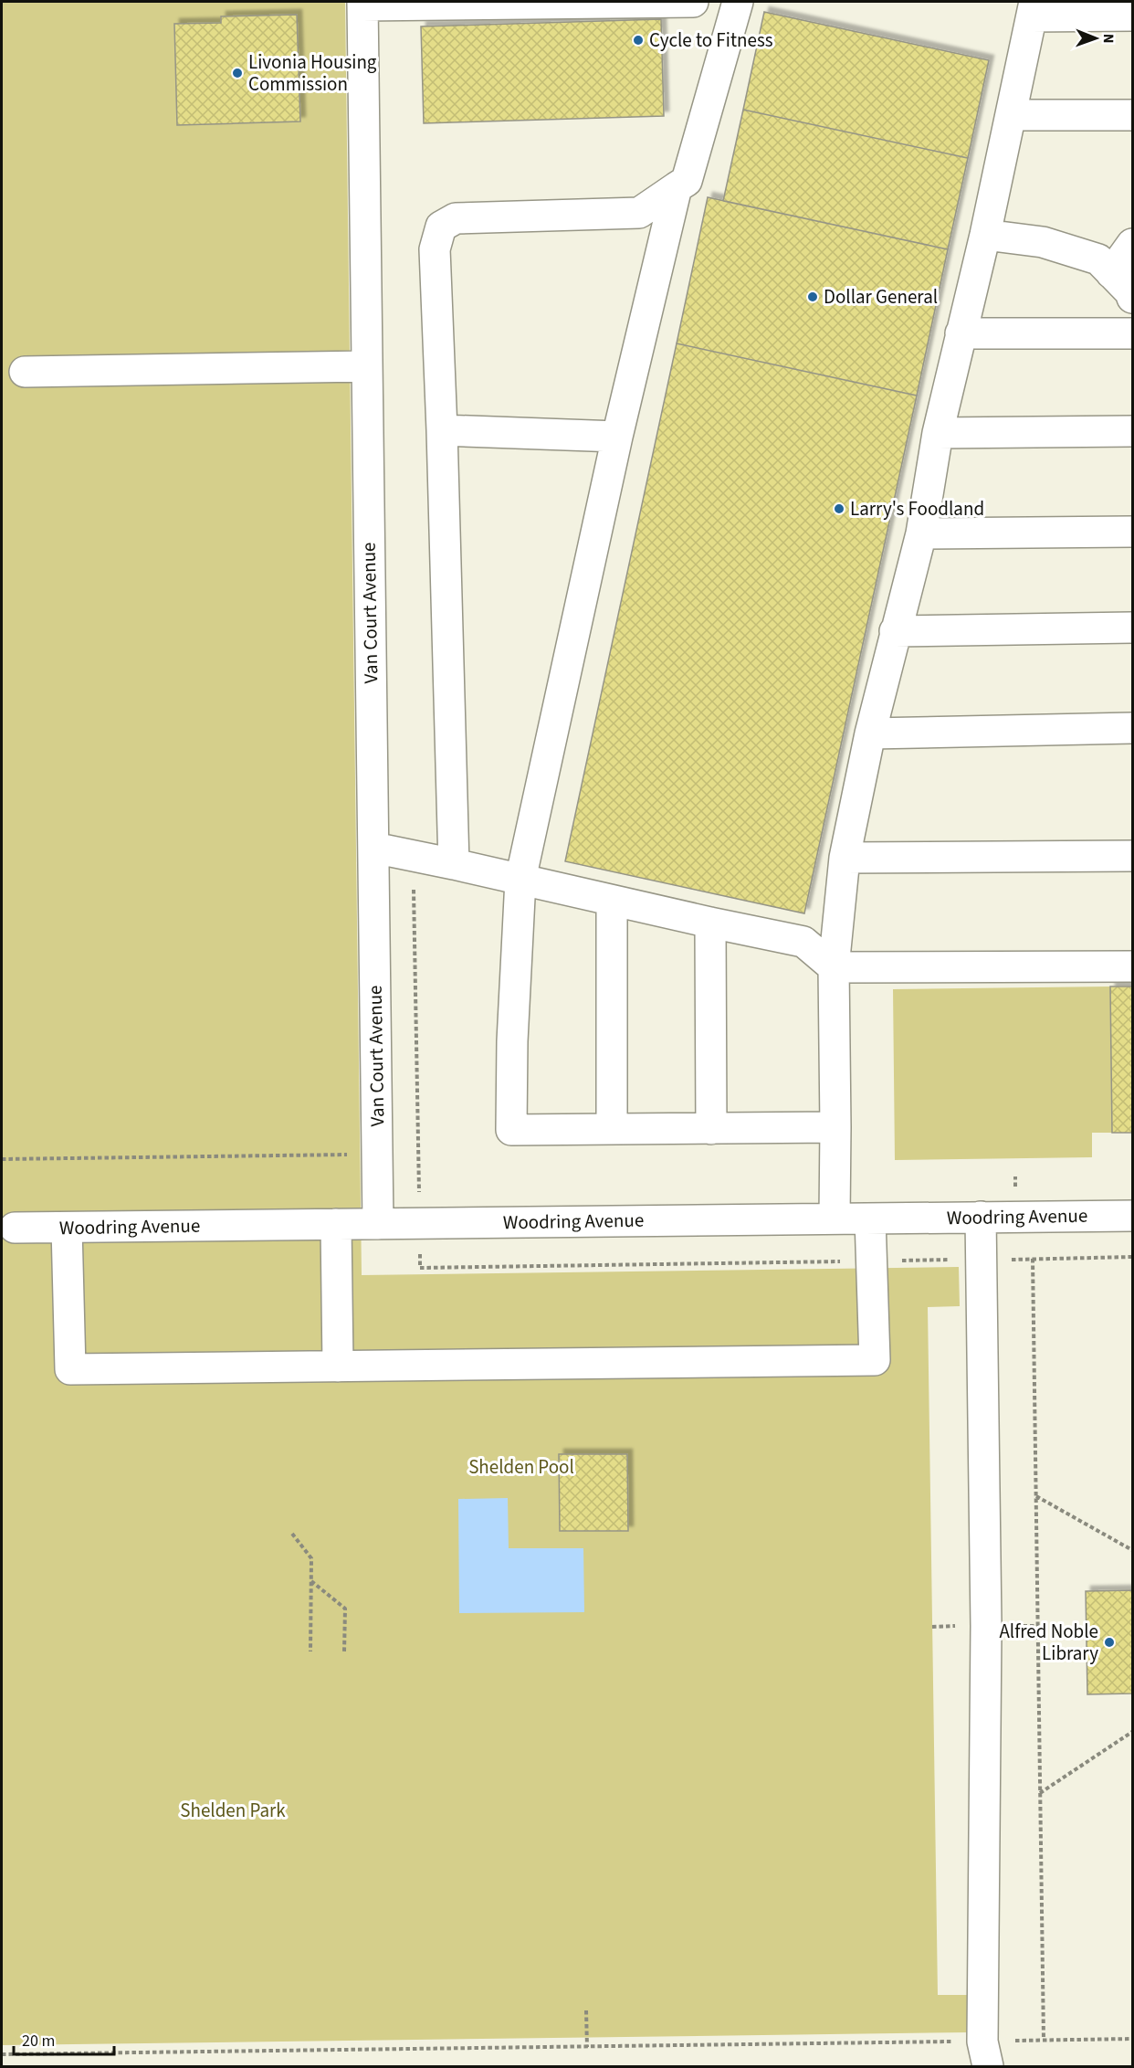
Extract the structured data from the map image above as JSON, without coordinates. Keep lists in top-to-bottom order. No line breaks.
{"streets":{"street":["Van Court Avenue","Woodring Avenue"]},"crossings":[["Van Court Avenue","Woodring Avenue"]],"parks":["Shelden Pool","Shelden Park"],"places":["Cycle to Fitness","Livonia Housing Commission","Dollar General","Larry's Foodland","Alfred Noble Library"],"scale_bar":"20 m","north":"right"}
